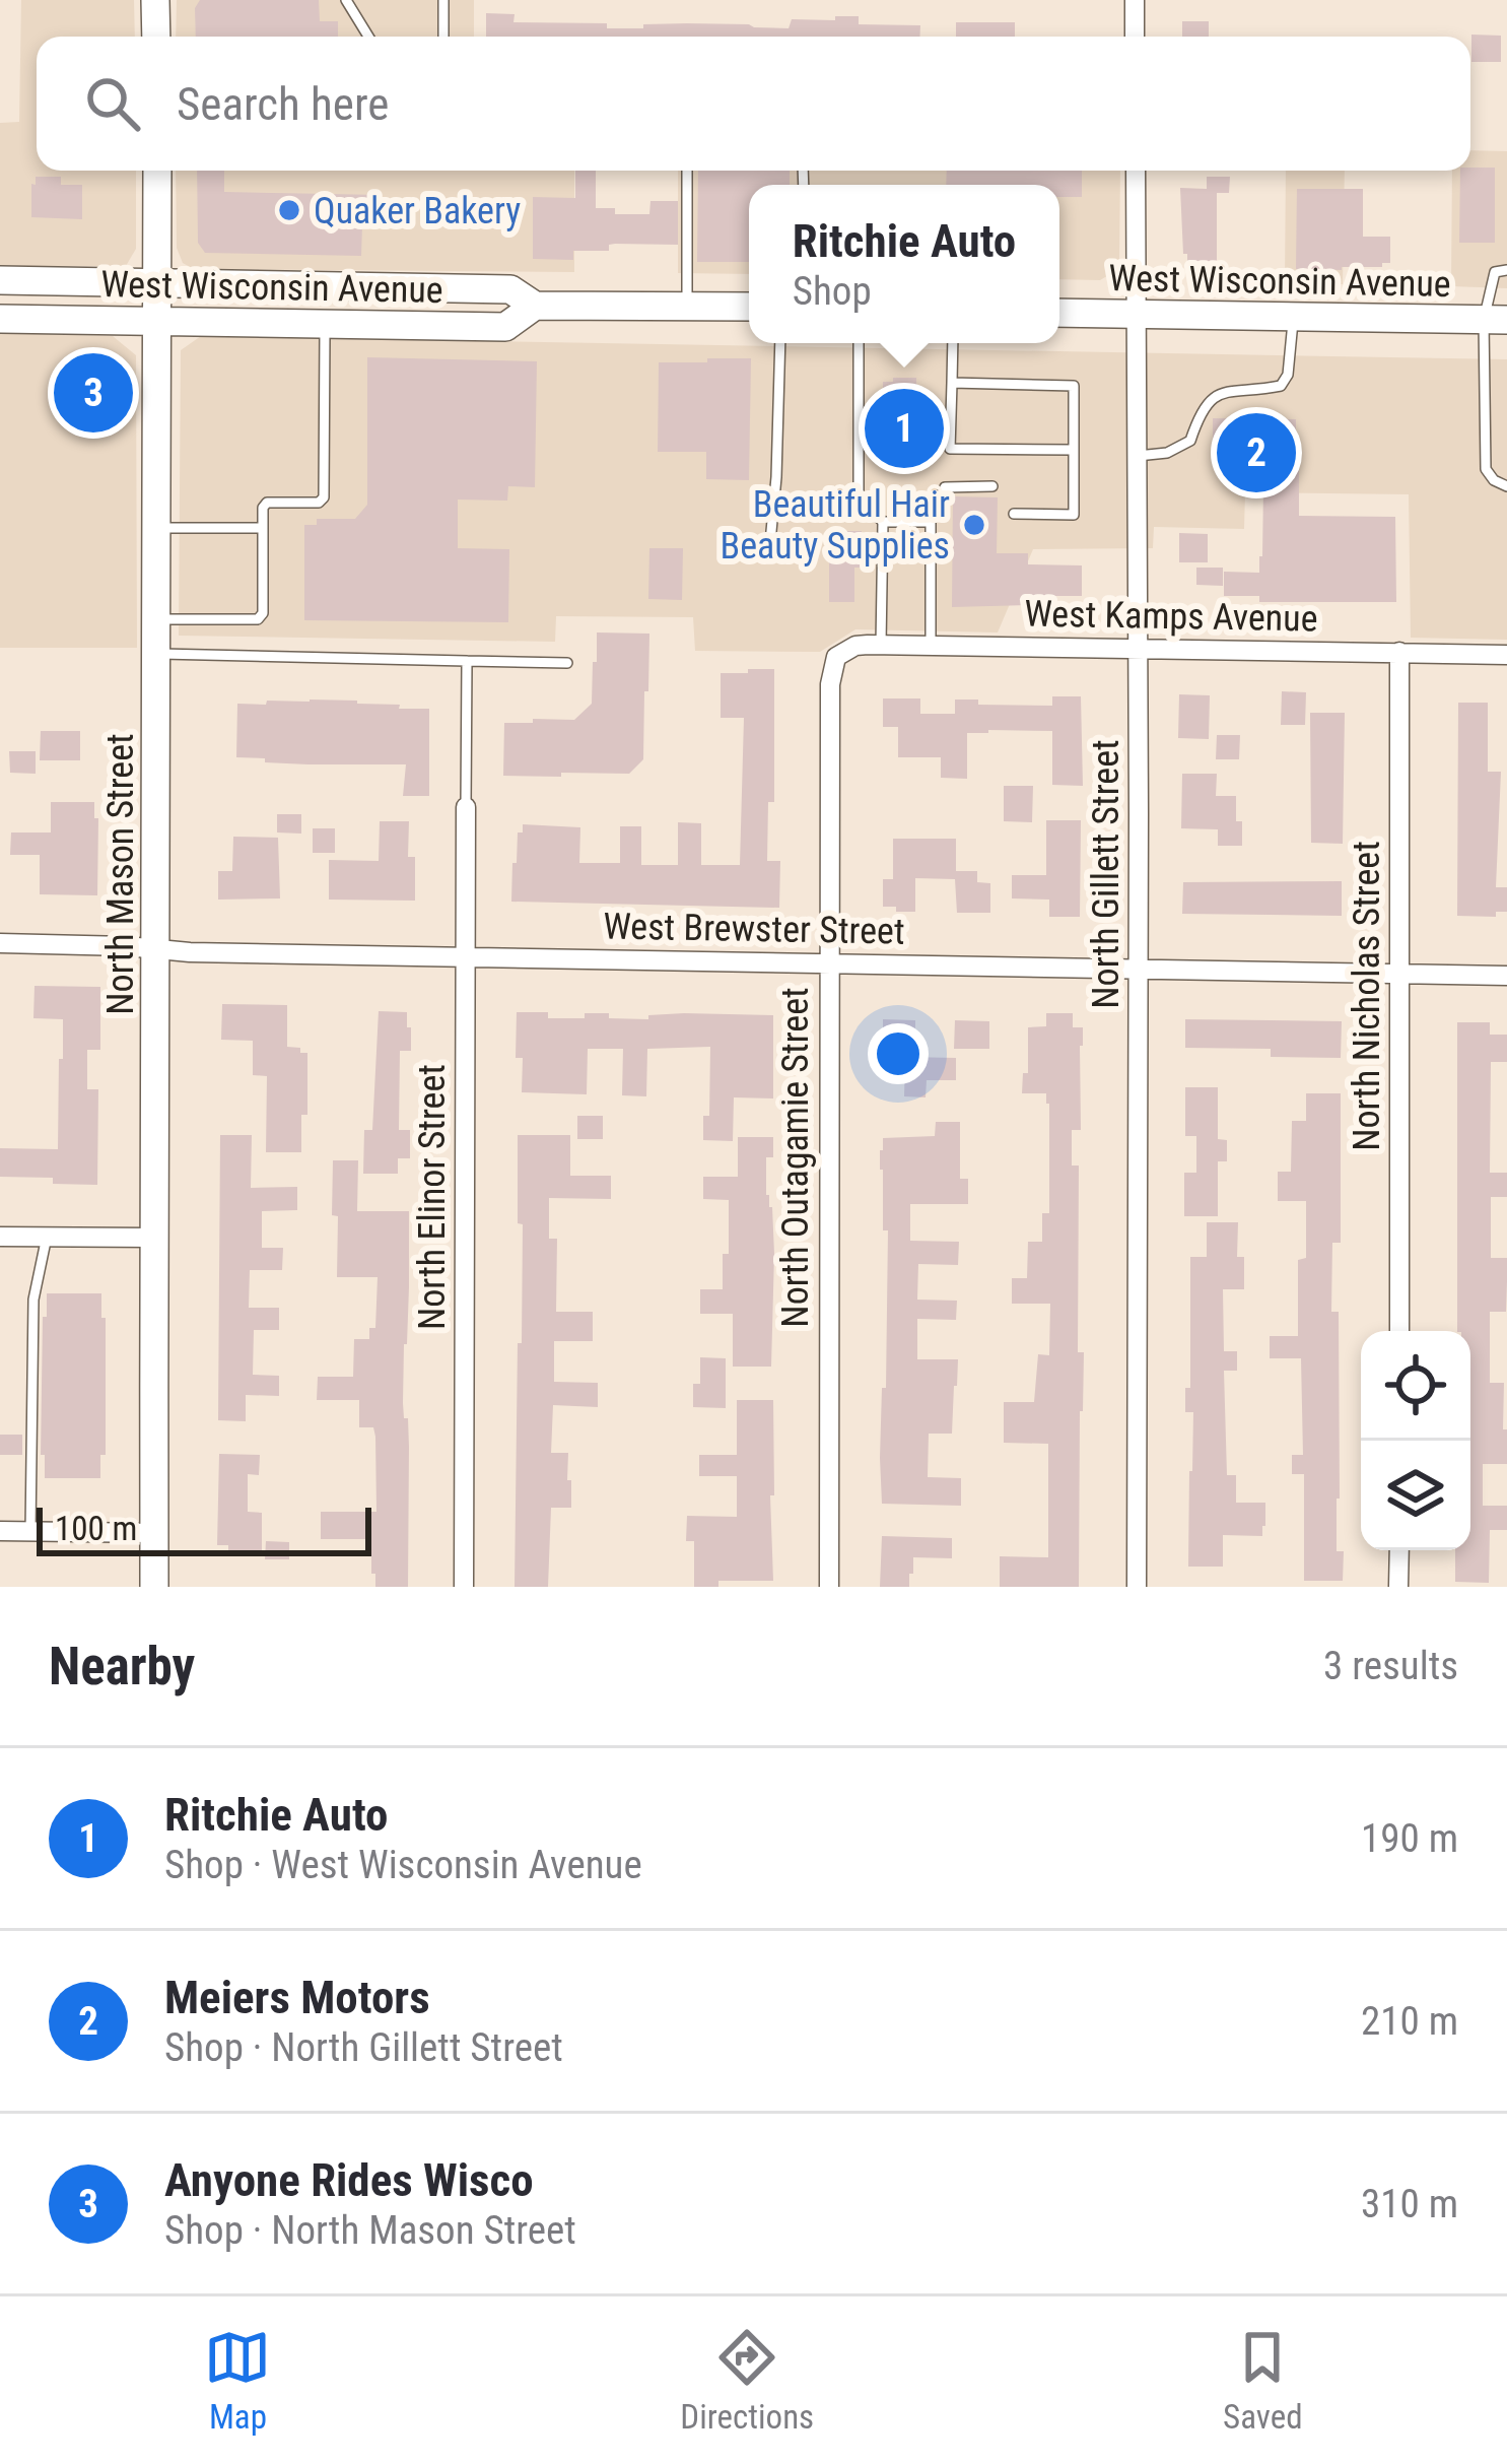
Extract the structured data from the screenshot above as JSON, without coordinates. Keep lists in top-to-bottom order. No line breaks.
{"streets":{"main road":["West Wisconsin Avenue","North Mason Street"],"street":["West Kamps Avenue","North Gillett Street","West Brewster Street","North Nicholas Street","North Outagamie Street","North Elinor Street"]},"crossings":[["West Wisconsin Avenue","North Mason Street"],["West Wisconsin Avenue","North Gillett Street"],["West Kamps Avenue","North Gillett Street"],["West Kamps Avenue","North Nicholas Street"],["West Kamps Avenue","North Outagamie Street"],["North Mason Street","West Brewster Street"],["North Gillett Street","West Brewster Street"],["West Brewster Street","North Nicholas Street"],["West Brewster Street","North Outagamie Street"],["West Brewster Street","North Elinor Street"]],"places":["Quaker Bakery","Beautiful Hair Beauty Supplies"],"scale_bar":"100 m","page":{"search":"Search here","popup":["Ritchie Auto","Shop"],"pins":["3","1","2"],"scale":"100 m","heading":["Nearby","3 results"],"list":[{"mark":"1","name":"Ritchie Auto","note":"Shop · West Wisconsin Avenue","value":"190 m"},{"mark":"2","name":"Meiers Motors","note":"Shop · North Gillett Street","value":"210 m"},{"mark":"3","name":"Anyone Rides Wisco","note":"Shop · North Mason Street","value":"310 m"}],"nav":["Map","Directions","Saved"]}}
